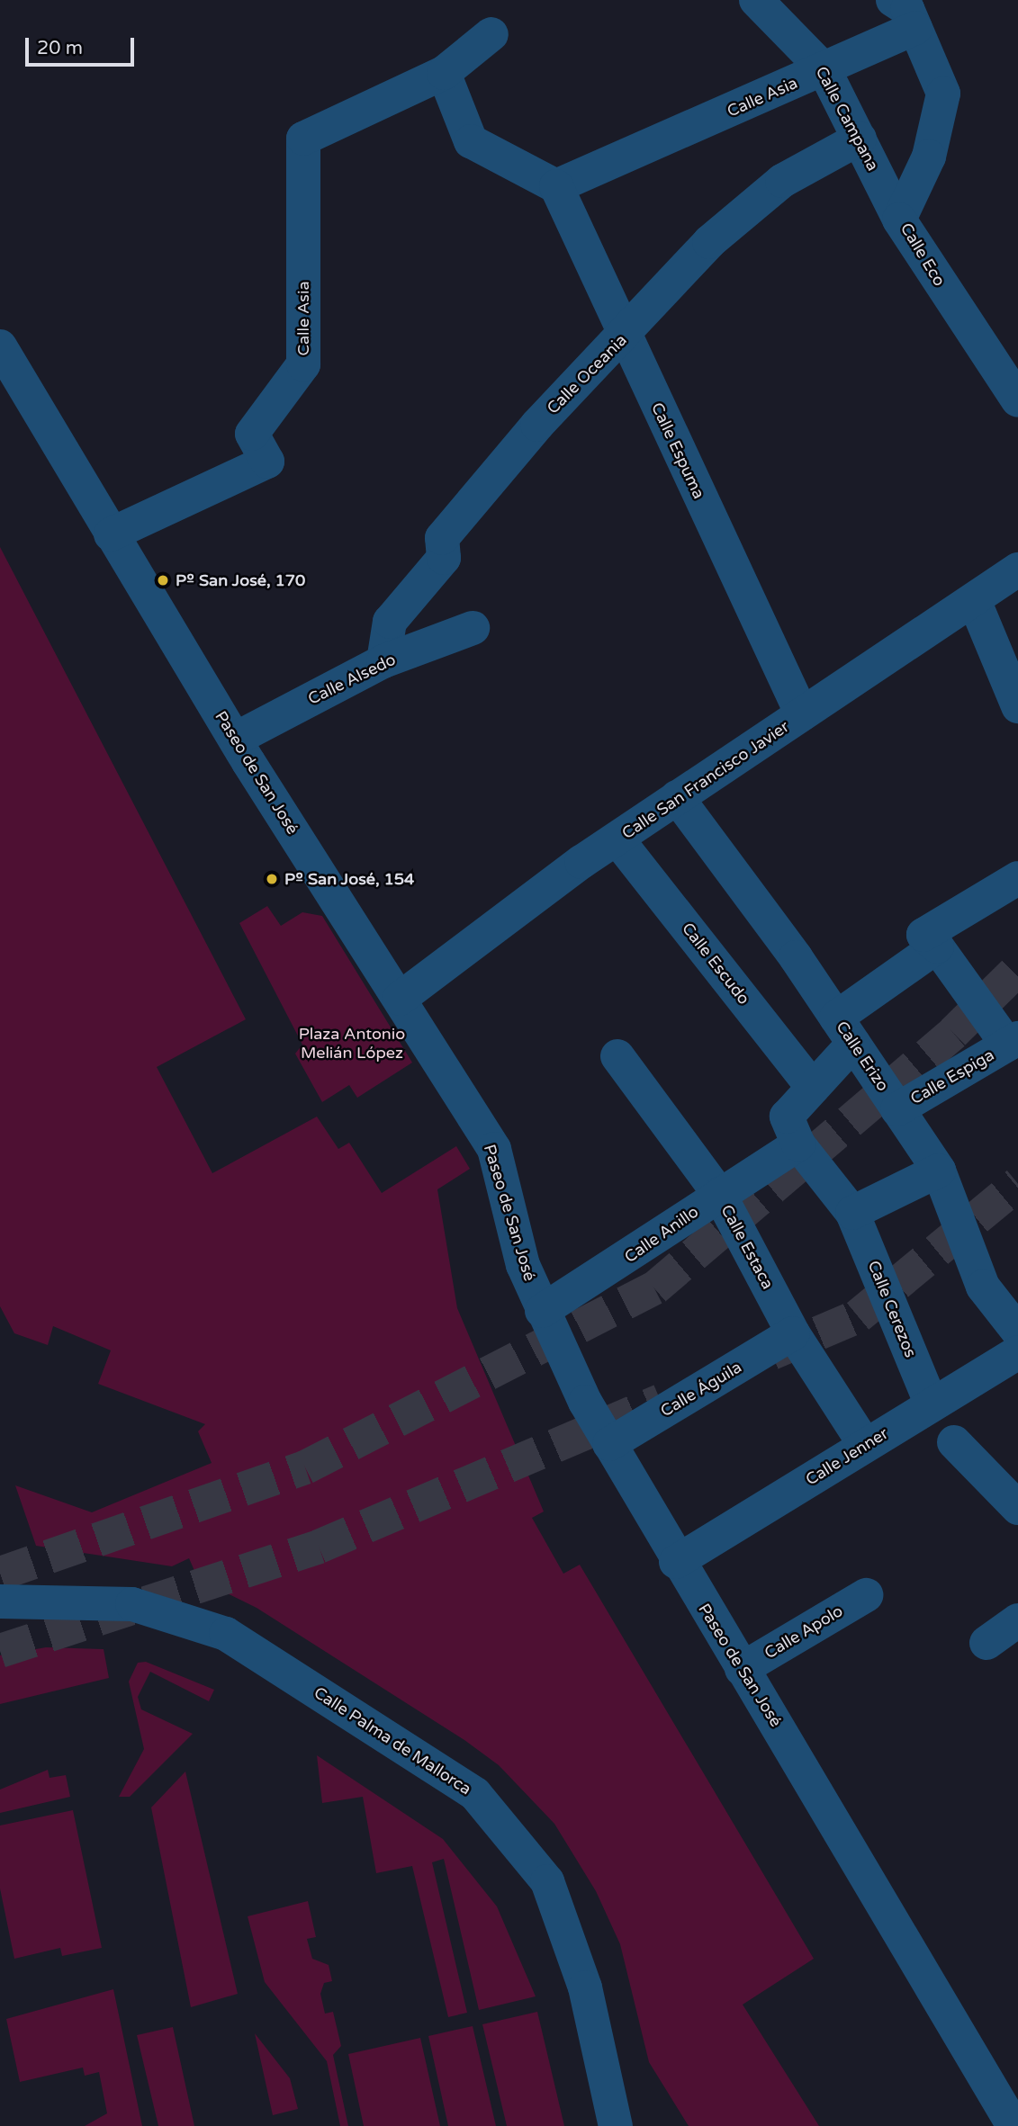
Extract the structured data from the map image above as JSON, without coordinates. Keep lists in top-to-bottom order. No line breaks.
{"streets":{"street":["Calle Asia","Calle Campana","Calle Eco","Calle Oceania","Calle Espuma","Calle Alsedo","Paseo de San José","Calle San Francisco Javier","Calle Escudo","Calle Erizo","Calle Espiga","Calle Anillo","Calle Estaca","Calle Cerezos","Calle Águila","Calle Jenner","Calle Apolo","Calle Palma de Mallorca"]},"crossings":[["Calle Asia","Calle Campana"],["Calle Asia","Calle Eco"],["Calle Asia","Calle Espuma"],["Calle Asia","Paseo de San José"],["Calle Campana","Calle Eco"],["Calle Campana","Calle Oceania"],["Calle Oceania","Calle Espuma"],["Calle Oceania","Calle Alsedo"],["Calle Espuma","Calle San Francisco Javier"],["Calle Alsedo","Paseo de San José"],["Paseo de San José","Calle San Francisco Javier"],["Paseo de San José","Calle Anillo"],["Paseo de San José","Calle Águila"],["Paseo de San José","Calle Jenner"],["Paseo de San José","Calle Apolo"],["Calle San Francisco Javier","Calle Escudo"],["Calle San Francisco Javier","Calle Erizo"],["Calle Erizo","Calle Espiga"],["Calle Anillo","Calle Estaca"],["Calle Anillo","Calle Cerezos"],["Calle Estaca","Calle Águila"],["Calle Estaca","Calle Jenner"],["Calle Cerezos","Calle Jenner"]],"parks":["Plaza Antonio Melián López"],"places":["Pº San José, 170","Pº San José, 154"],"scale_bar":"20 m"}
